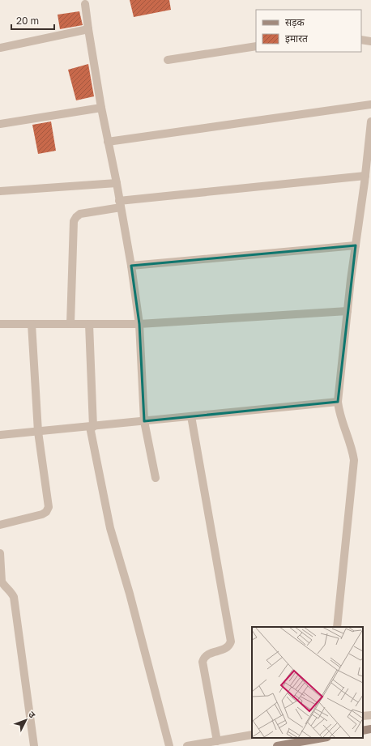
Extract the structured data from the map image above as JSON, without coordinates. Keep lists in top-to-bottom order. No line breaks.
{"legend":["सड़क","इमारत"],"scale_bar":"20 m","north":"top right"}
